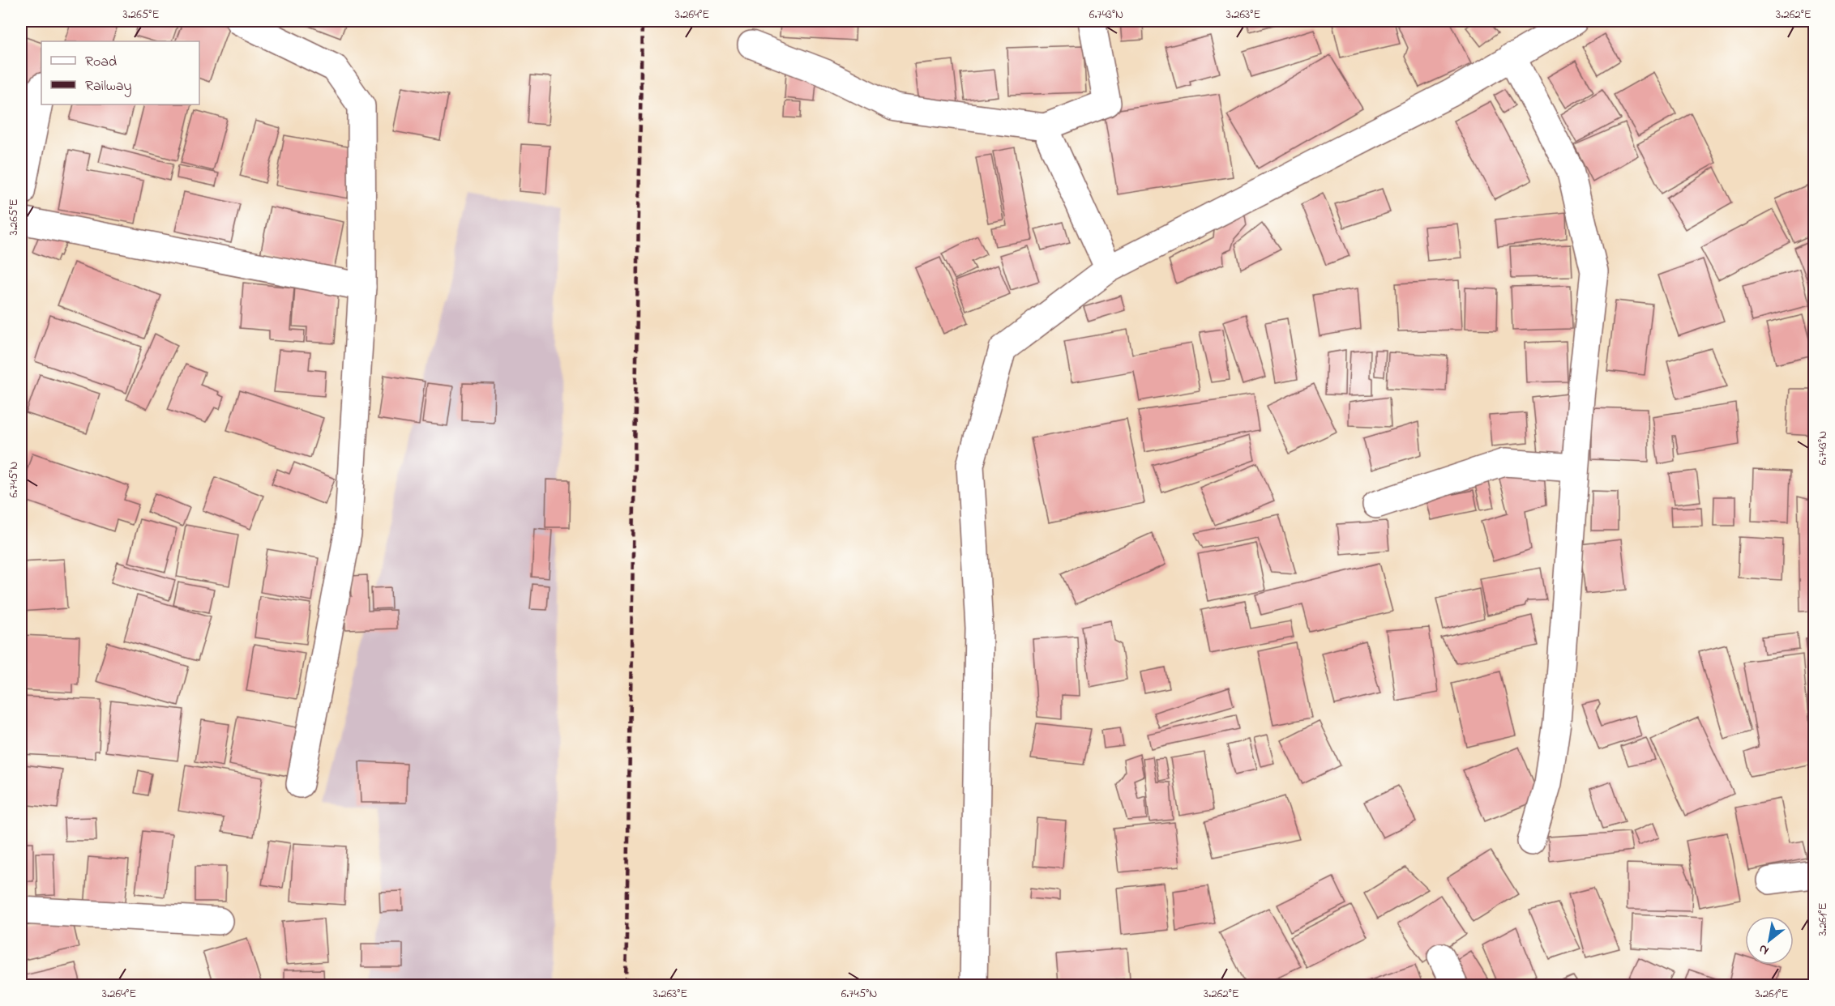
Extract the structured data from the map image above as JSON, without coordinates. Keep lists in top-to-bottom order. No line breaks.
{"legend":["Road","Railway"],"north":"bottom left","coordinates":["3.265°E","3.264°E","6.743°N","3.263°E","3.262°E","6.745°N","3.261°E"]}
